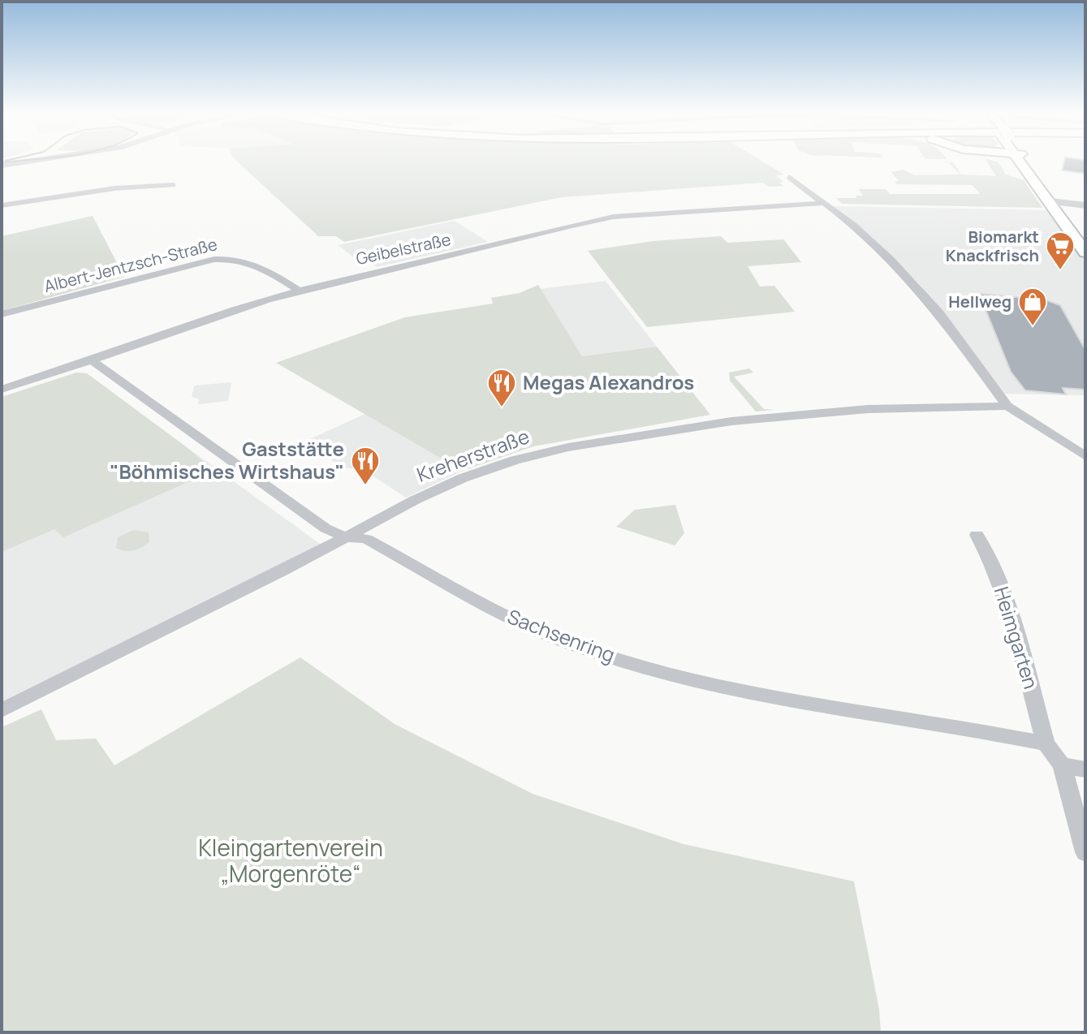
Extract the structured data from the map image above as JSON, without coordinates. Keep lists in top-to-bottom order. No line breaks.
{"streets":{"street":["Geibelstraße","Albert-Jentzsch-Straße","Kreherstraße","Sachsenring","Heimgarten"]},"crossings":[["Geibelstraße","Albert-Jentzsch-Straße"],["Geibelstraße","Sachsenring"],["Kreherstraße","Sachsenring"],["Sachsenring","Heimgarten"]],"parks":["Kleingartenverein „Morgenröte“"],"places":{"supermarket":["Biomarkt Knackfrisch"],"shop":["Hellweg"],"restaurant":["Megas Alexandros","Gaststätte \"Böhmisches Wirtshaus\""]}}
